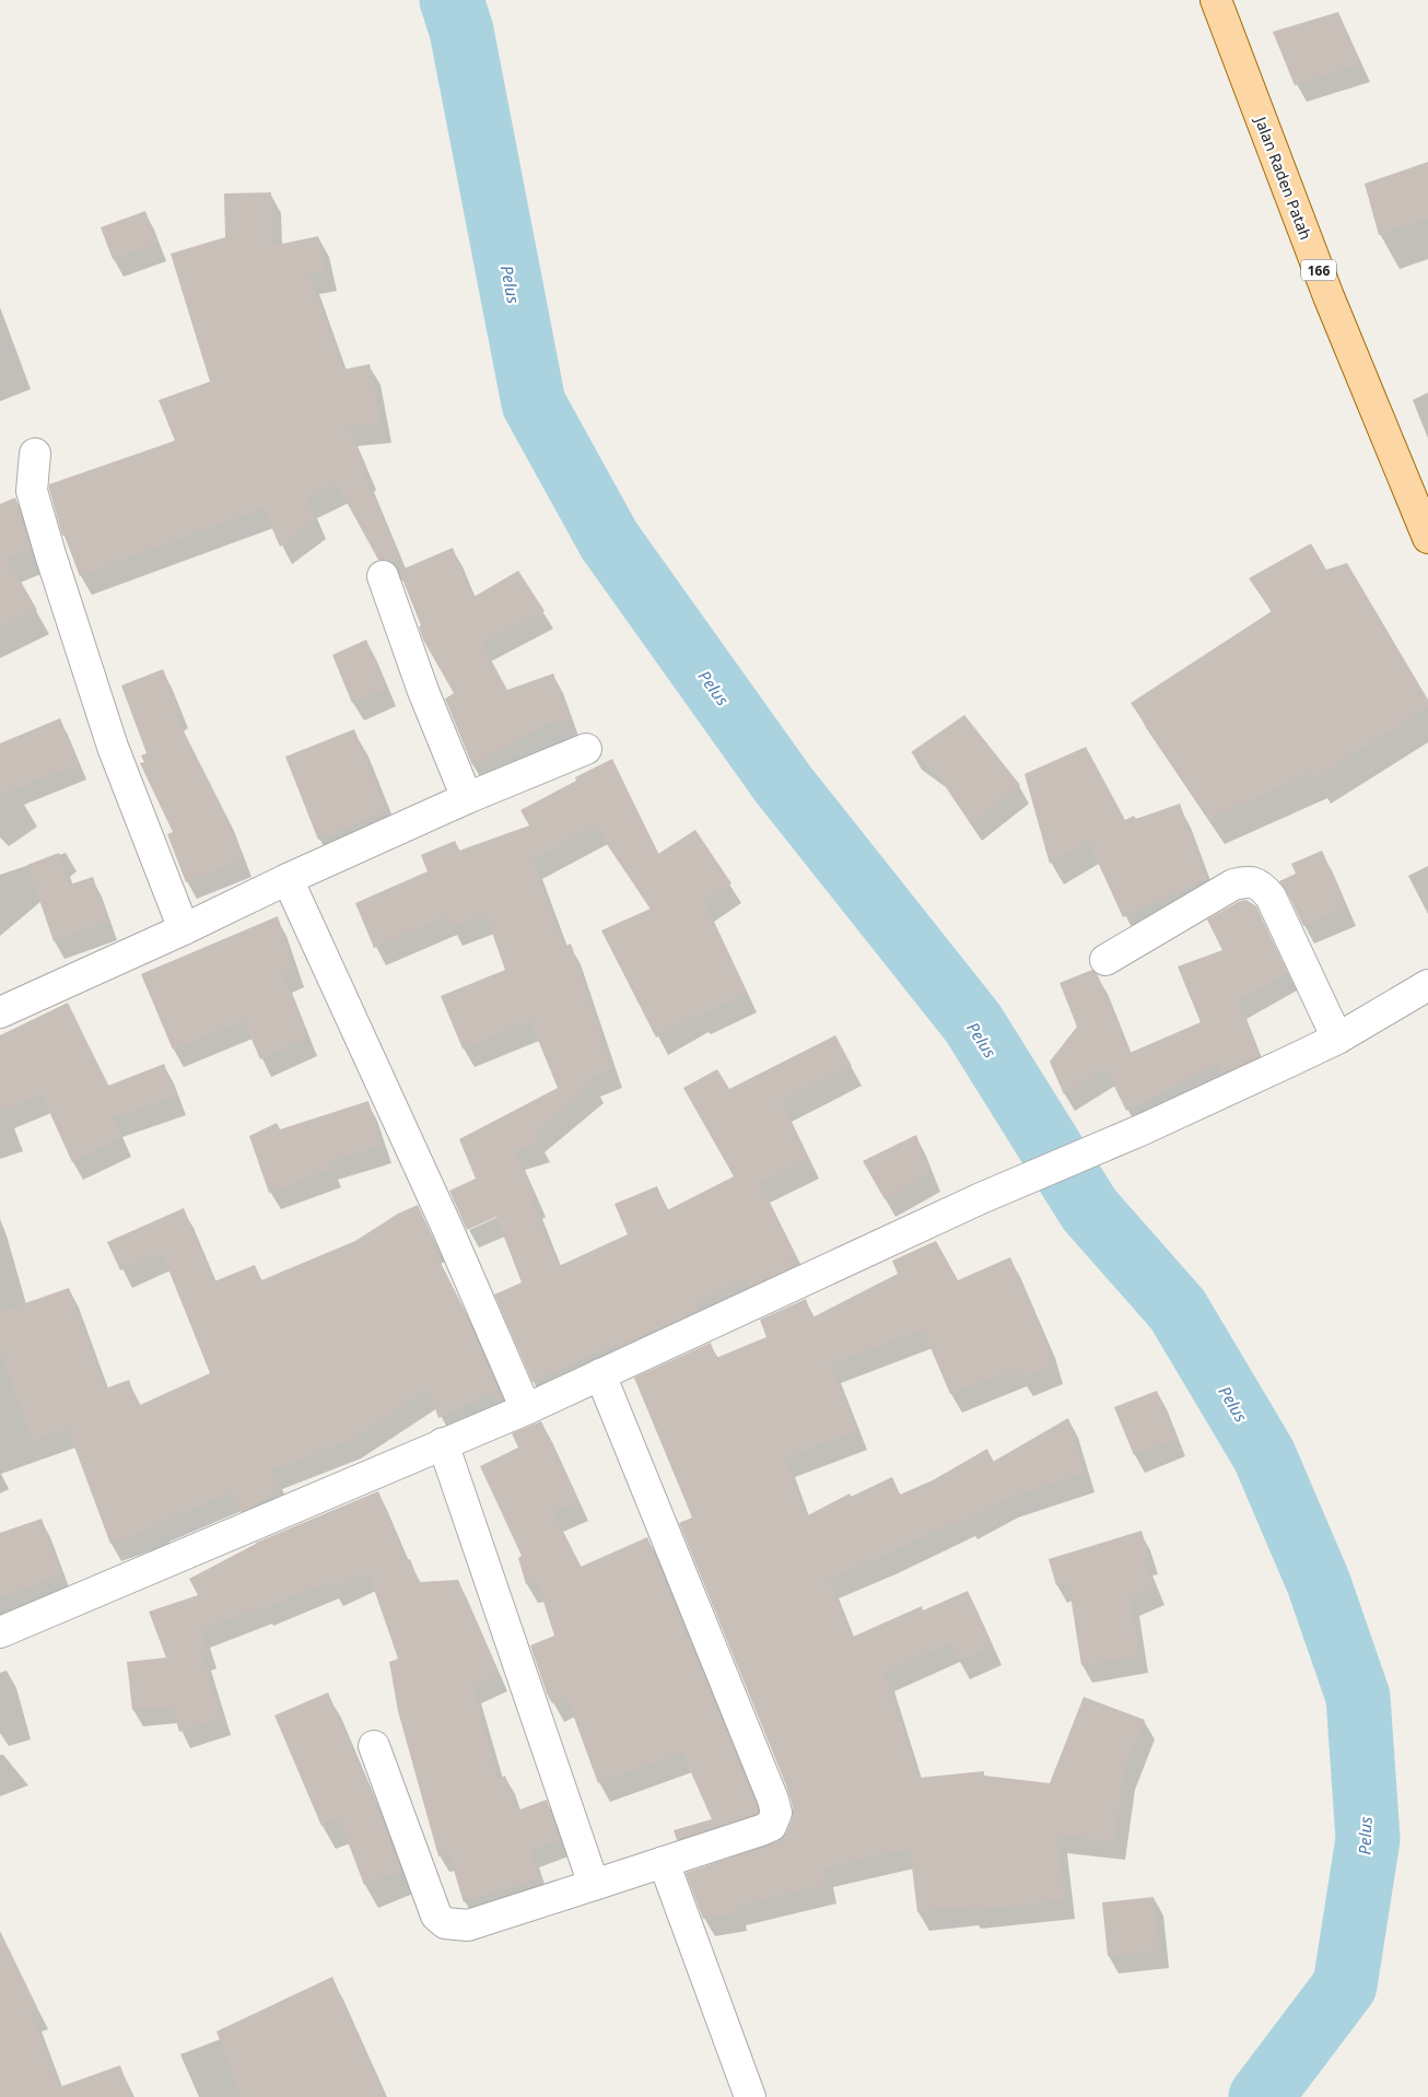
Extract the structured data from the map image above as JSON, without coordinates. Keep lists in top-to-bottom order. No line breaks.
{"streets":{"main road":["Jalan Raden Patah","166"]},"water":["Pelus"]}
